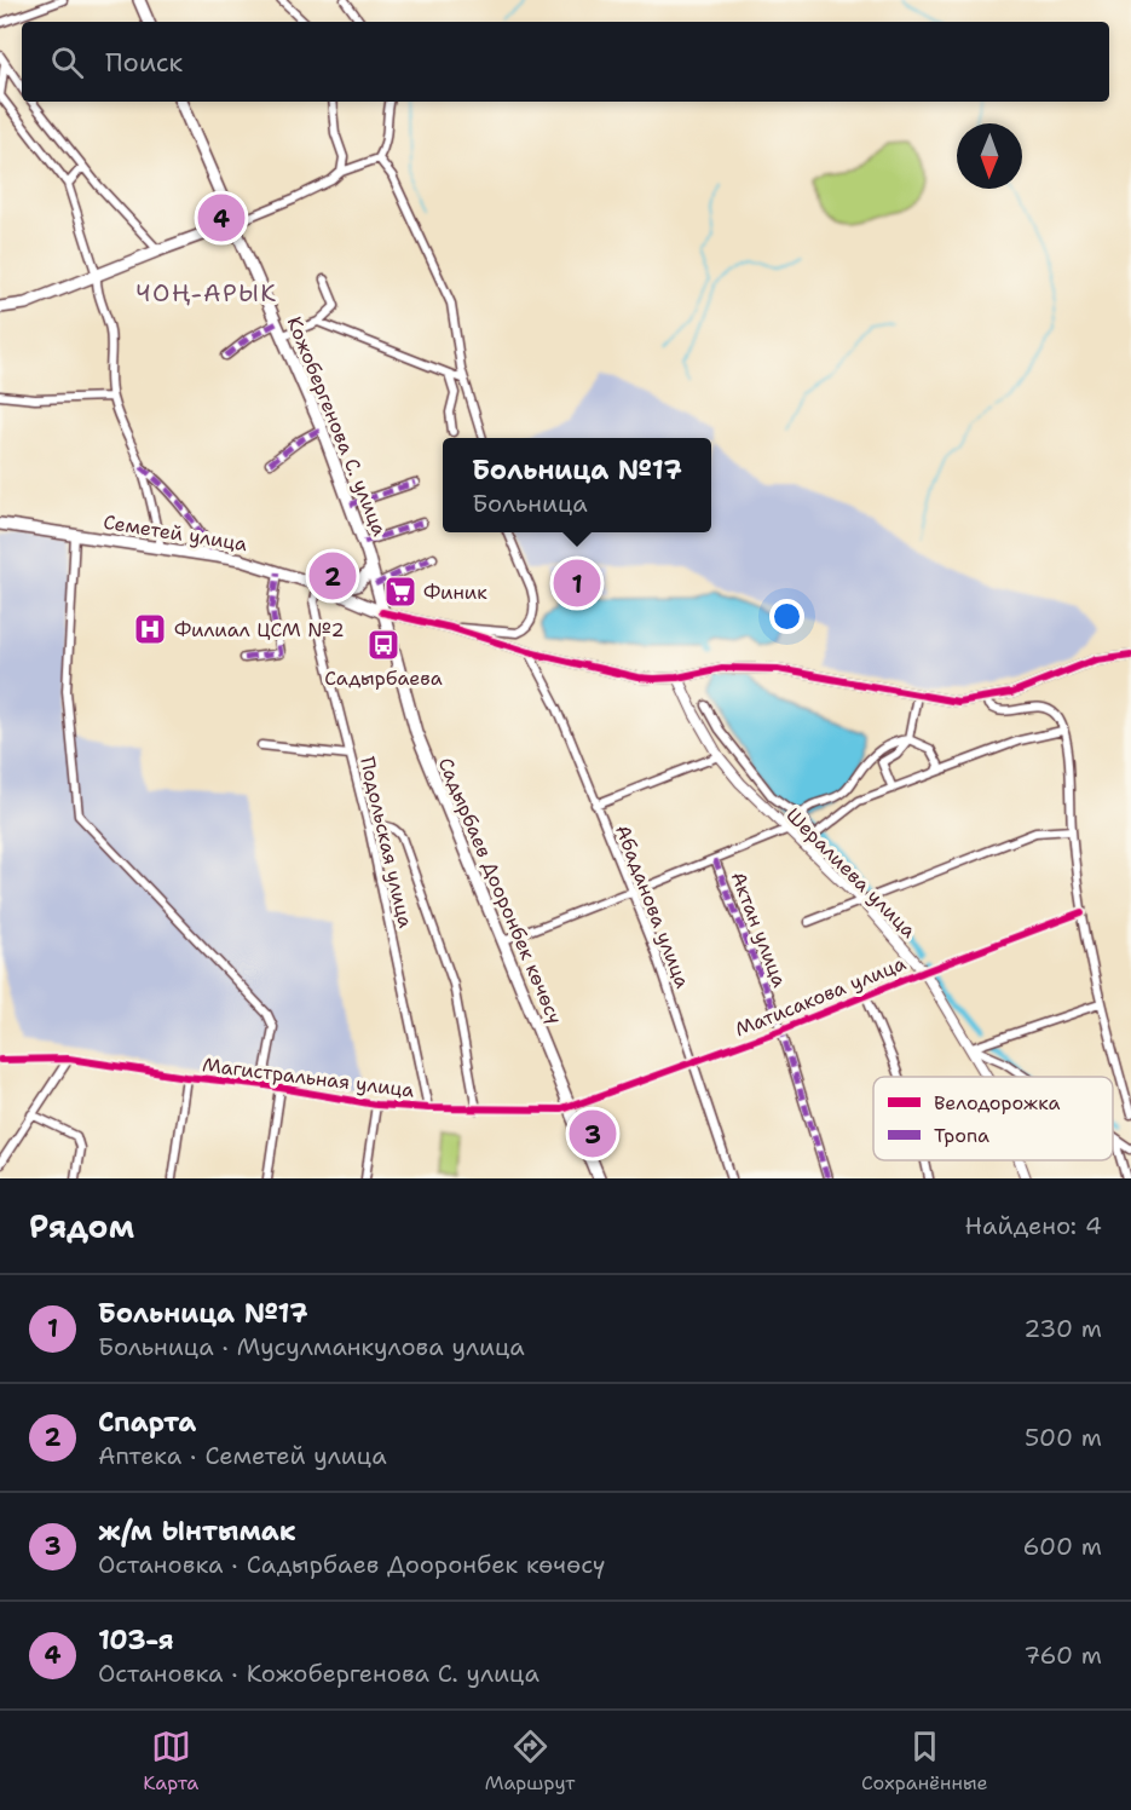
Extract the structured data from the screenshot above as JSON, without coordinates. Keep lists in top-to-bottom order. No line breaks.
{"streets":{"main road":["Кожобергенова С. улица","Семетей улица","Садырбаев Дооронбек көчөсү"],"street":["Подольская улица","Шералиева улица","Абаданова улица","Актан улица","Матисакова улица","Магистральная улица"]},"crossings":[["Кожобергенова С. улица","Семетей улица"],["Кожобергенова С. улица","Садырбаев Дооронбек көчөсү"],["Семетей улица","Подольская улица"],["Семетей улица","Садырбаев Дооронбек көчөсү"],["Подольская улица","Магистральная улица"],["Шералиева улица","Матисакова улица"],["Садырбаев Дооронбек көчөсү","Матисакова улица"],["Садырбаев Дооронбек көчөсү","Магистральная улица"],["Абаданова улица","Матисакова улица"],["Актан улица","Матисакова улица"],["Матисакова улица","Магистральная улица"]],"districts":["ЧОҢ-АРЫК"],"places":{"supermarket":["Финик"],"hospital":["Филиал ЦСМ №2"],"bus stop":["Садырбаева"]},"legend":["Велодорожка","Тропа"],"north":"bottom","page":{"search":"Поиск","pins":["4","2","1","3"],"popup":["Больница №17","Больница"],"heading":["Рядом","Найдено: 4"],"list":[{"mark":"1","name":"Больница №17","note":"Больница · Мусулманкулова улица","value":"230 m"},{"mark":"2","name":"Спарта","note":"Аптека · Семетей улица","value":"500 m"},{"mark":"3","name":"ж/м Ынтымак","note":"Остановка · Садырбаев Дооронбек көчөсү","value":"600 m"},{"mark":"4","name":"103-я","note":"Остановка · Кожобергенова С. улица","value":"760 m"}],"nav":["Карта","Маршрут","Сохранённые"]}}
